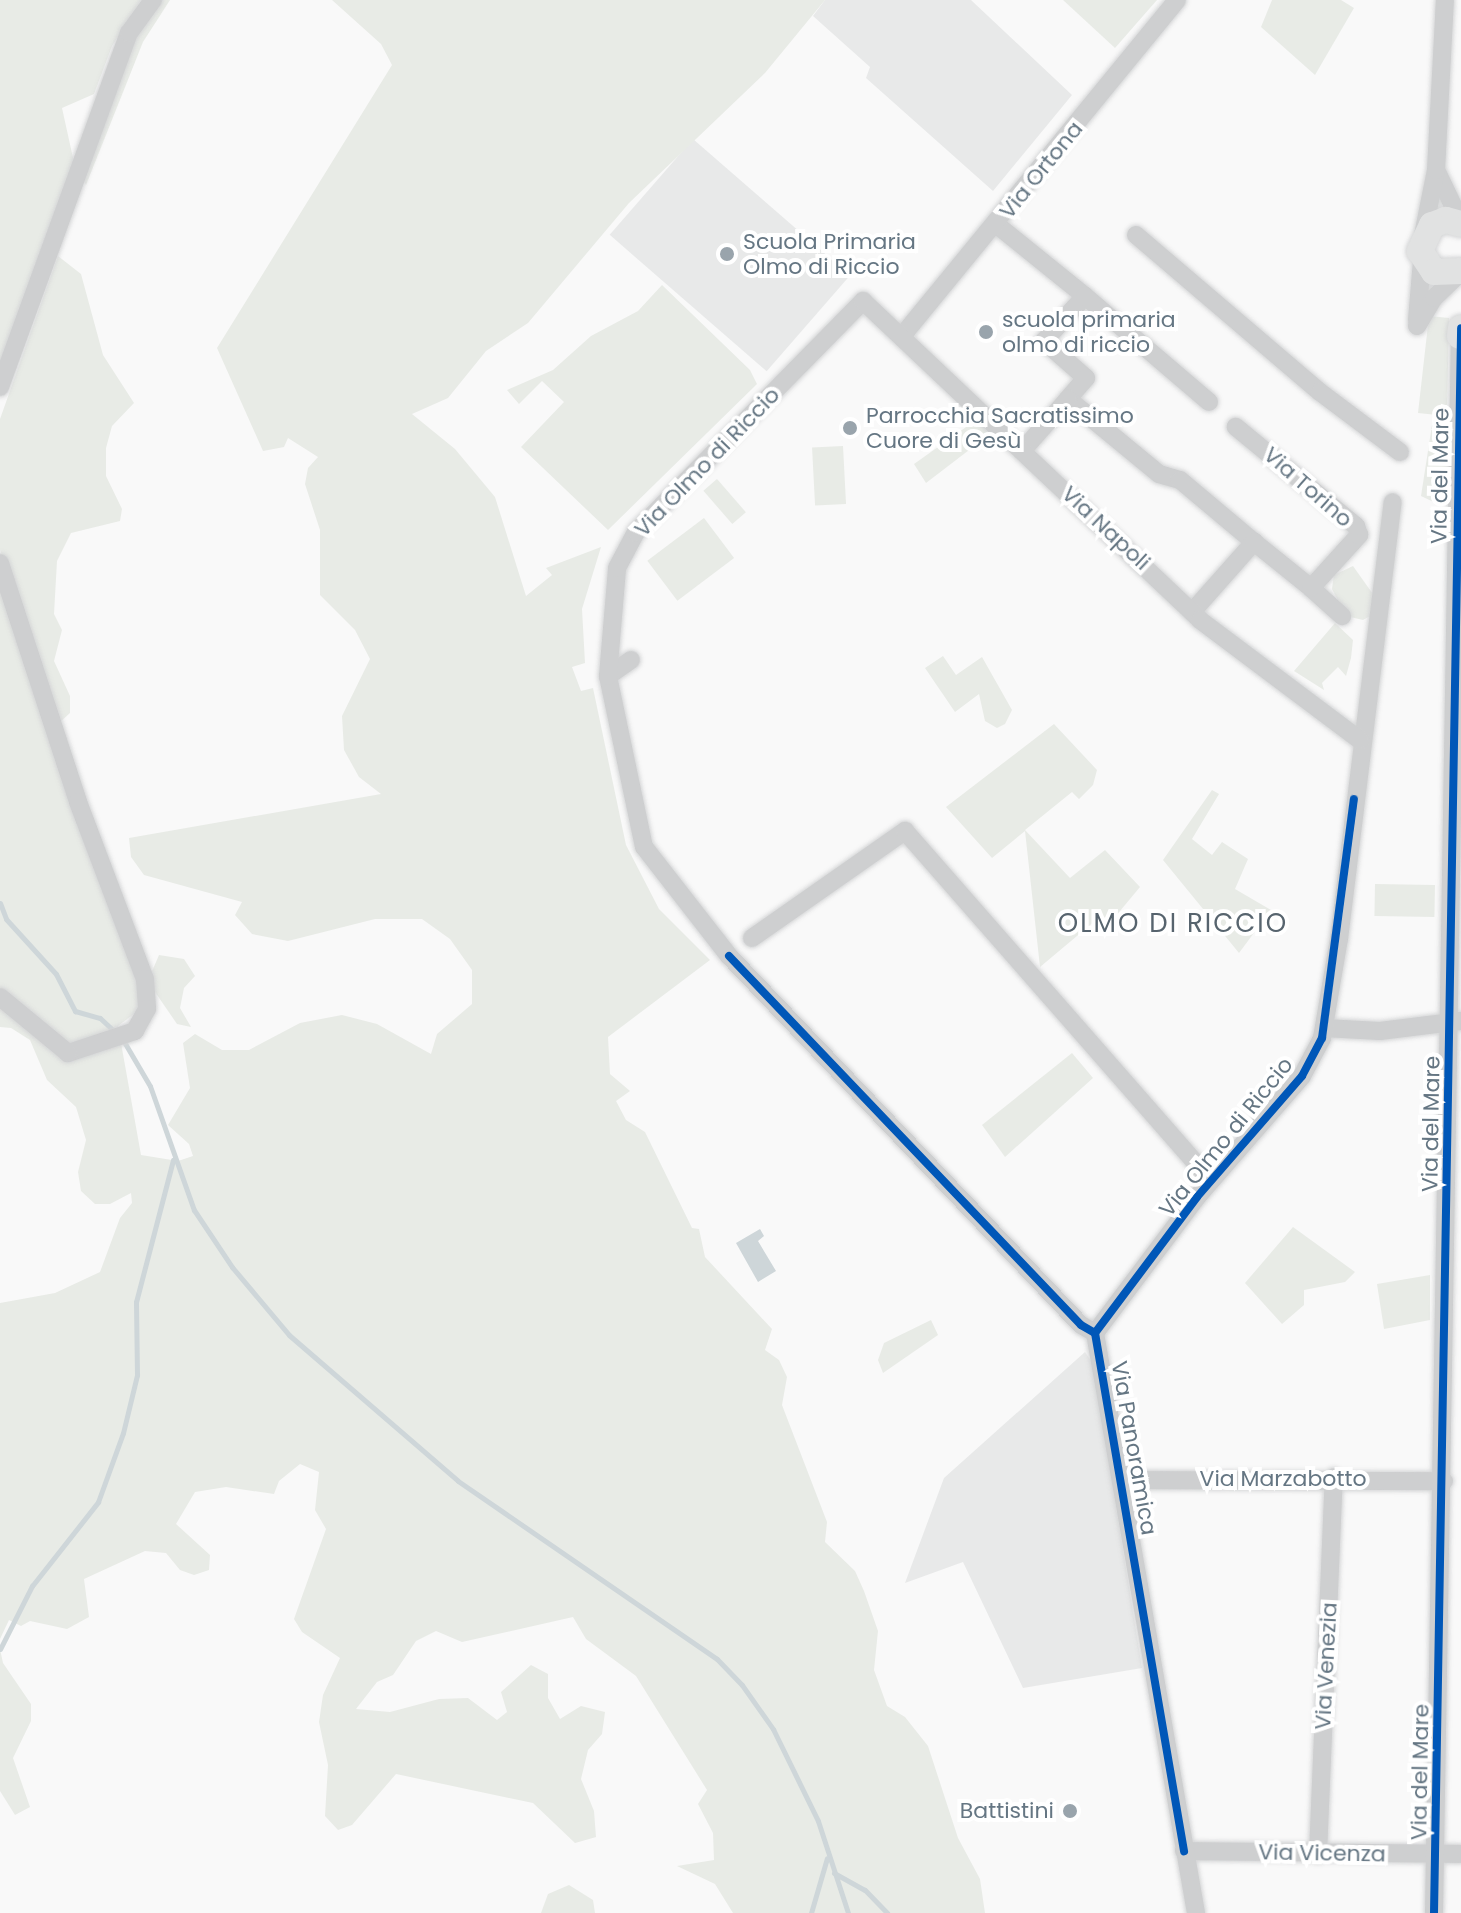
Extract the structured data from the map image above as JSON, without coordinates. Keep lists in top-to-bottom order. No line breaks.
{"streets":{"street":["Via Ortona","Via Olmo di Riccio","Via del Mare","Via Torino","Via Napoli","Via Panoramica","Via Marzabotto","Via Venezia","Via Vicenza"]},"crossings":[["Via Ortona","Via Napoli"],["Via Olmo di Riccio","Via Napoli"],["Via Olmo di Riccio","Via Panoramica"],["Via del Mare","Via Marzabotto"],["Via del Mare","Via Vicenza"],["Via Panoramica","Via Marzabotto"],["Via Panoramica","Via Vicenza"],["Via Marzabotto","Via Venezia"],["Via Venezia","Via Vicenza"]],"districts":["OLMO DI RICCIO"],"places":["Scuola Primaria Olmo di Riccio","scuola primaria olmo di riccio","Parrocchia Sacratissimo Cuore di Gesù","Battistini"]}
